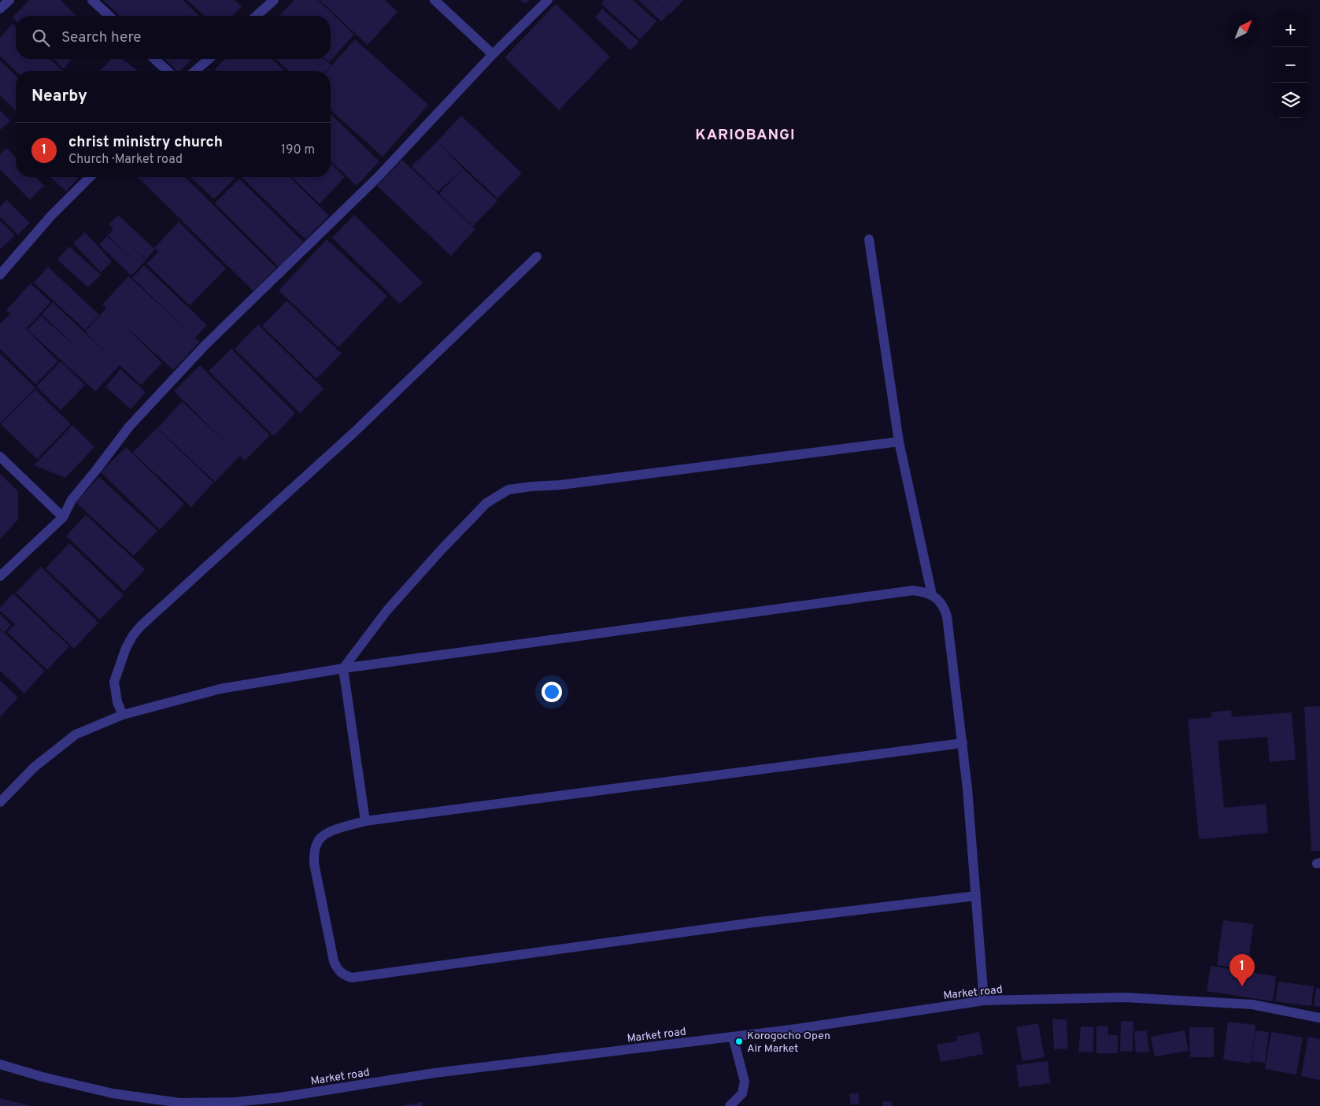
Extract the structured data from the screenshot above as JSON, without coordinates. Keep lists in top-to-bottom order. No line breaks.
{"streets":{"street":["Market road"]},"districts":["KARIOBANGI"],"places":["Korogocho Open Air Market"],"north":"top right","page":{"map_buttons":["+","−"],"search":"Search here","heading":"Nearby","list":[{"mark":"1","name":"christ ministry church","note":"Church · Market road","value":"190 m"}],"pins":"1"}}
